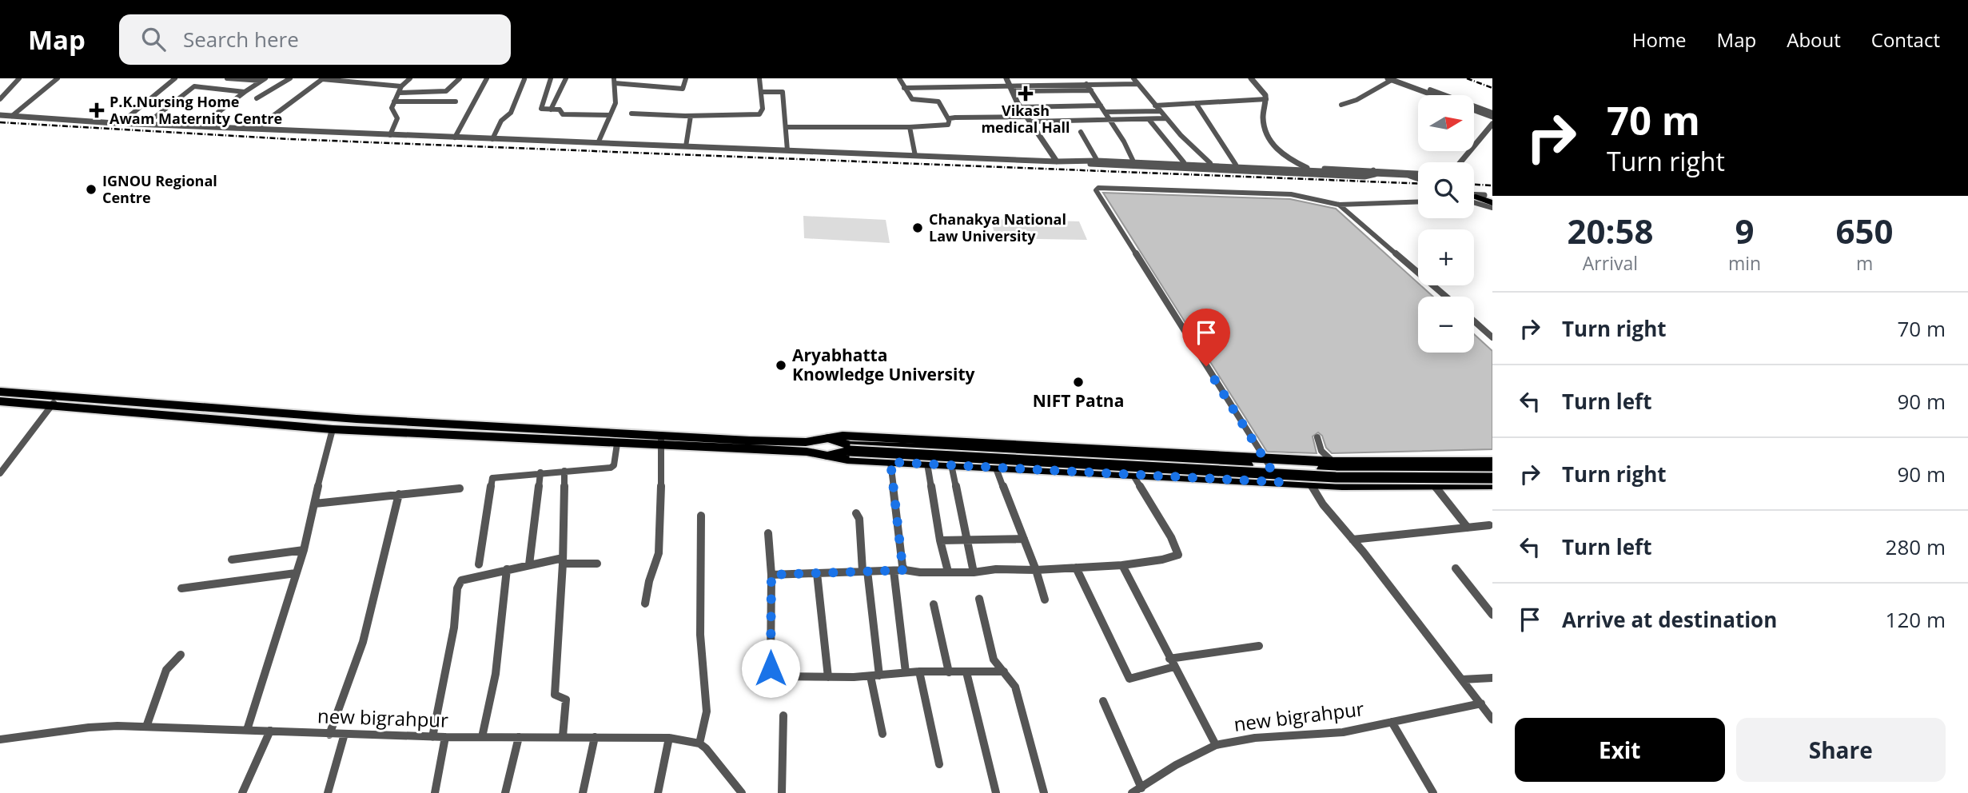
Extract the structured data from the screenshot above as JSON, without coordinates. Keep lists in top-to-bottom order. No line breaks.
{"streets":{"street":["new bigrahpur"]},"places":{"health":["Vikash medical Hall","P.K.Nursing Home Awam Maternity Centre"],"other":["IGNOU Regional Centre","Chanakya National Law University","Aryabhatta Knowledge University","NIFT Patna"]},"north":"right","page":{"header":"Map","search":"Search here","nav":["Home","Map","About","Contact"],"turn":["70 m","Turn right"],"map_buttons":["+","−"],"eta":["20:58","Arrival","9","min","650","m"],"list":[{"name":"Turn right","value":"70 m"},{"name":"Turn left","value":"90 m"},{"name":"Turn right","value":"90 m"},{"name":"Turn left","value":"280 m"},{"name":"Arrive at destination","value":"120 m"}],"buttons":["Exit","Share"]}}
